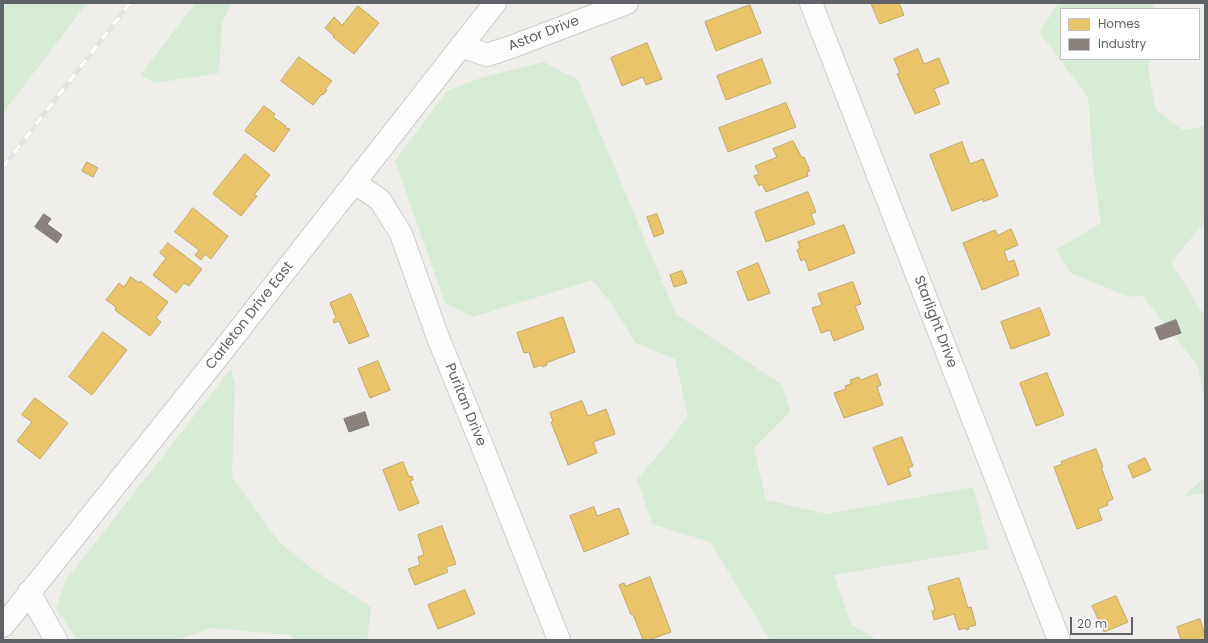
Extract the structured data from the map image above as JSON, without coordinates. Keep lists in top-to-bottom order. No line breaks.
{"streets":{"street":["Astor Drive","Carleton Drive East","Starlight Drive","Puritan Drive"]},"crossings":[["Astor Drive","Carleton Drive East"],["Carleton Drive East","Puritan Drive"]],"legend":["Homes","Industry"],"scale_bar":"20 m"}
